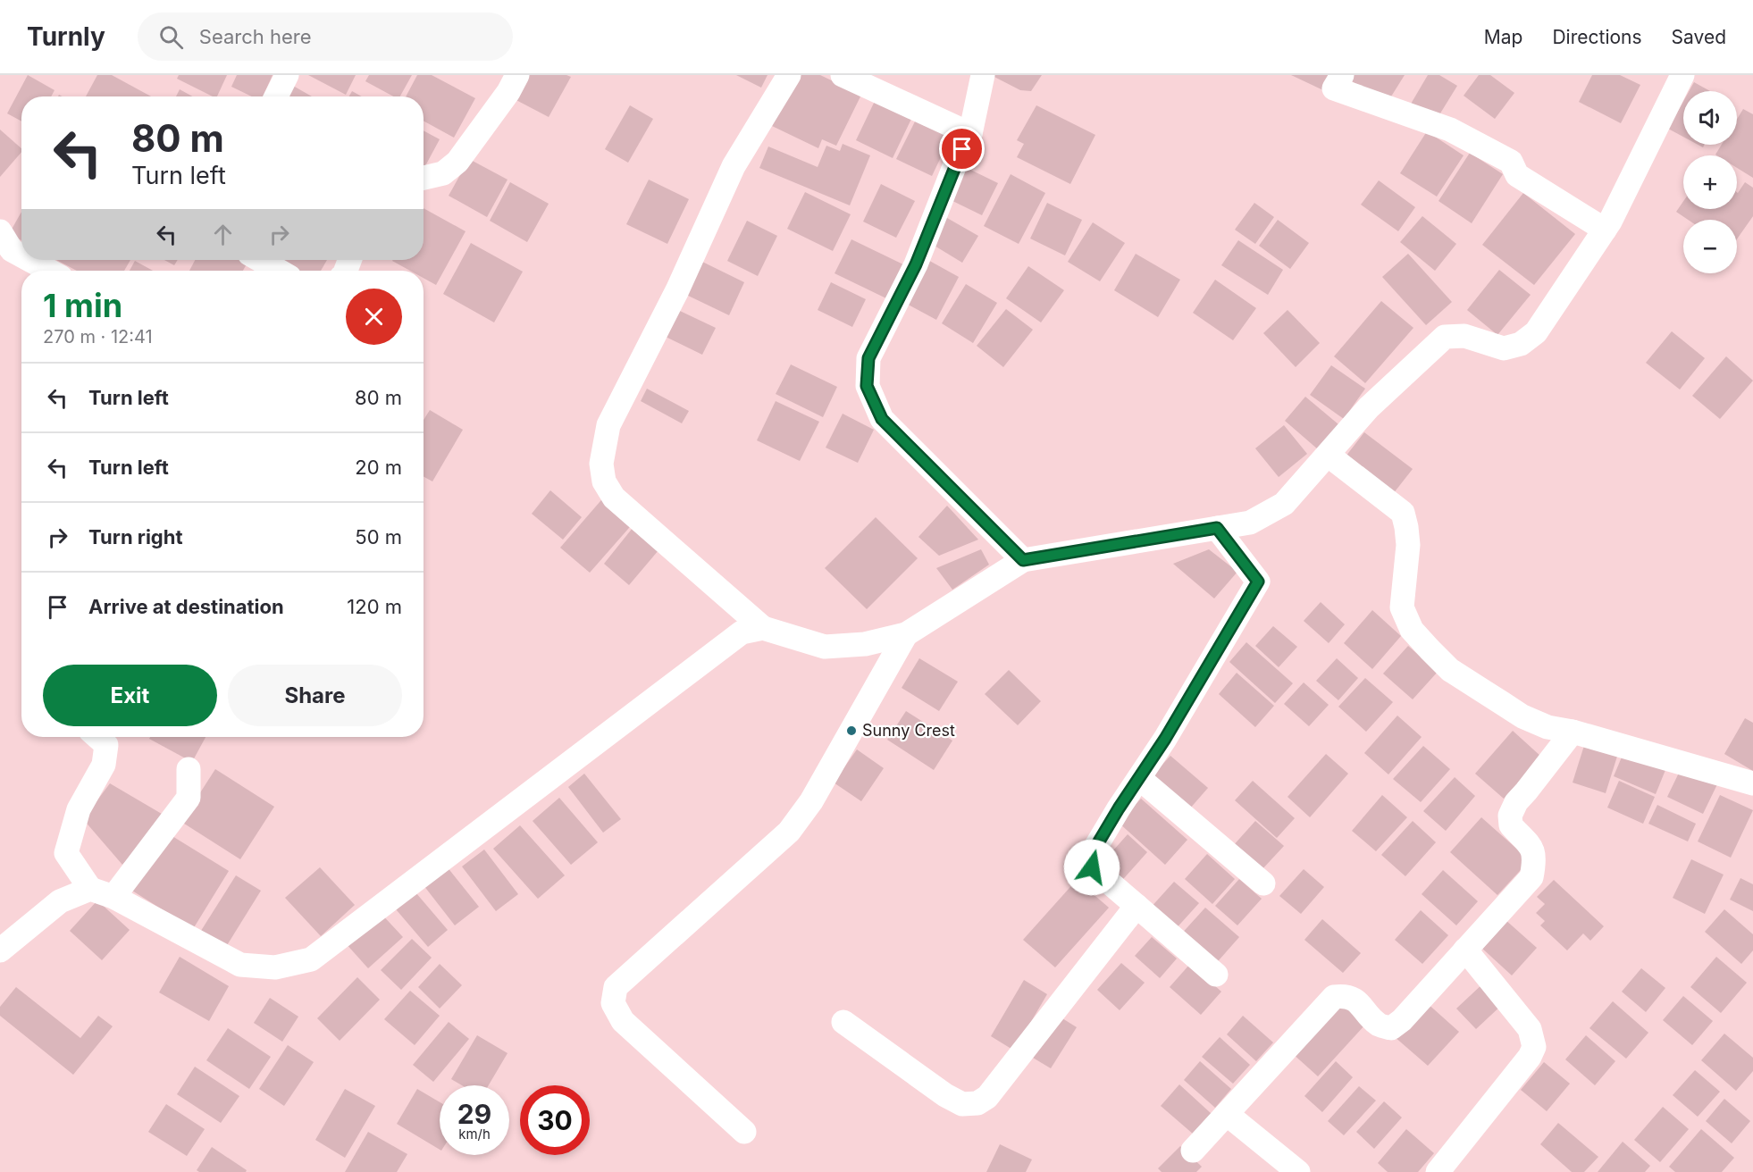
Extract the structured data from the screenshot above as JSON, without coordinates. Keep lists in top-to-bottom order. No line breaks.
{"places":["Sunny Crest"],"page":{"header":"Turnly","search":"Search here","nav":["Map","Directions","Saved"],"map_buttons":["+","−"],"turn":["80 m","Turn left"],"heading":["1 min","270 m · 12:41"],"list":[{"name":"Turn left","value":"80 m"},{"name":"Turn left","value":"20 m"},{"name":"Turn right","value":"50 m"},{"name":"Arrive at destination","value":"120 m"}],"buttons":["Exit","Share"],"speed":"29 km/h","limit":"30"}}
